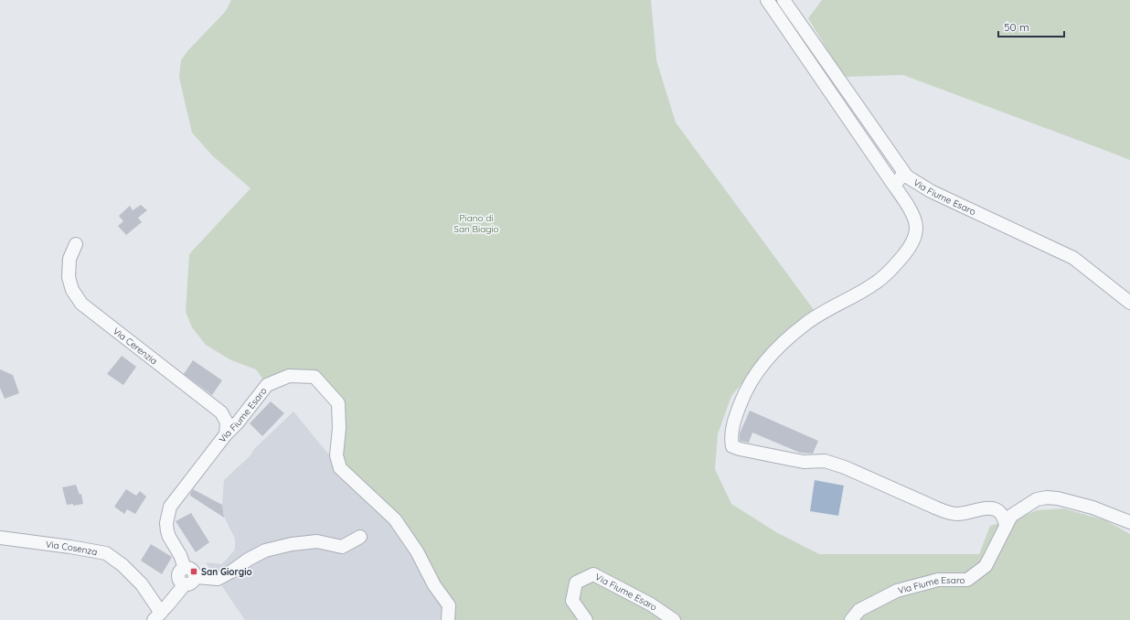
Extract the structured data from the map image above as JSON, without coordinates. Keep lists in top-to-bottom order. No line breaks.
{"streets":{"street":["Via Fiume Esaro","Via Cerenzia","Via Cosenza"]},"crossings":[["Via Fiume Esaro","Via Cerenzia"]],"parks":["Piano di San Biagio"],"places":{"transit":["San Giorgio"]},"scale_bar":"50 m"}
